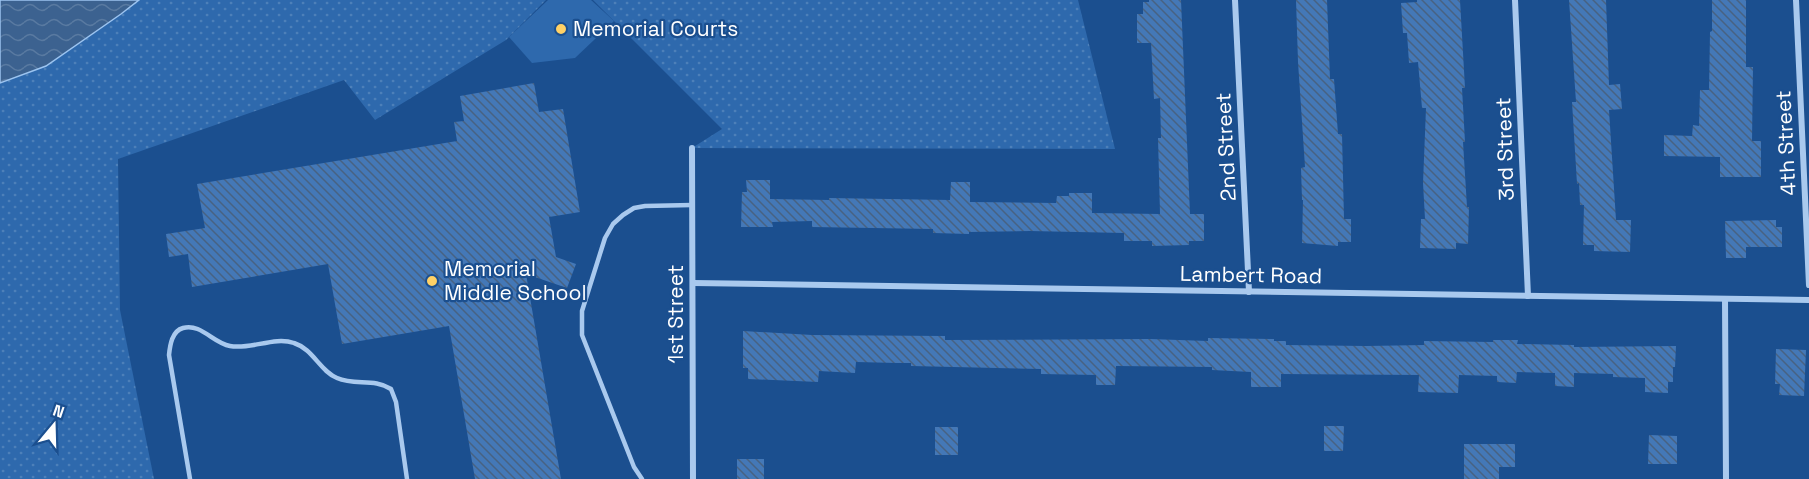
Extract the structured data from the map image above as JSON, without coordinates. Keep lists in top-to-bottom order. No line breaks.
{"streets":{"street":["4th Street","2nd Street","3rd Street","Lambert Road","1st Street"]},"crossings":[["2nd Street","Lambert Road"],["3rd Street","Lambert Road"],["Lambert Road","1st Street"]],"places":["Memorial Courts","Memorial Middle School"],"north":"top"}
